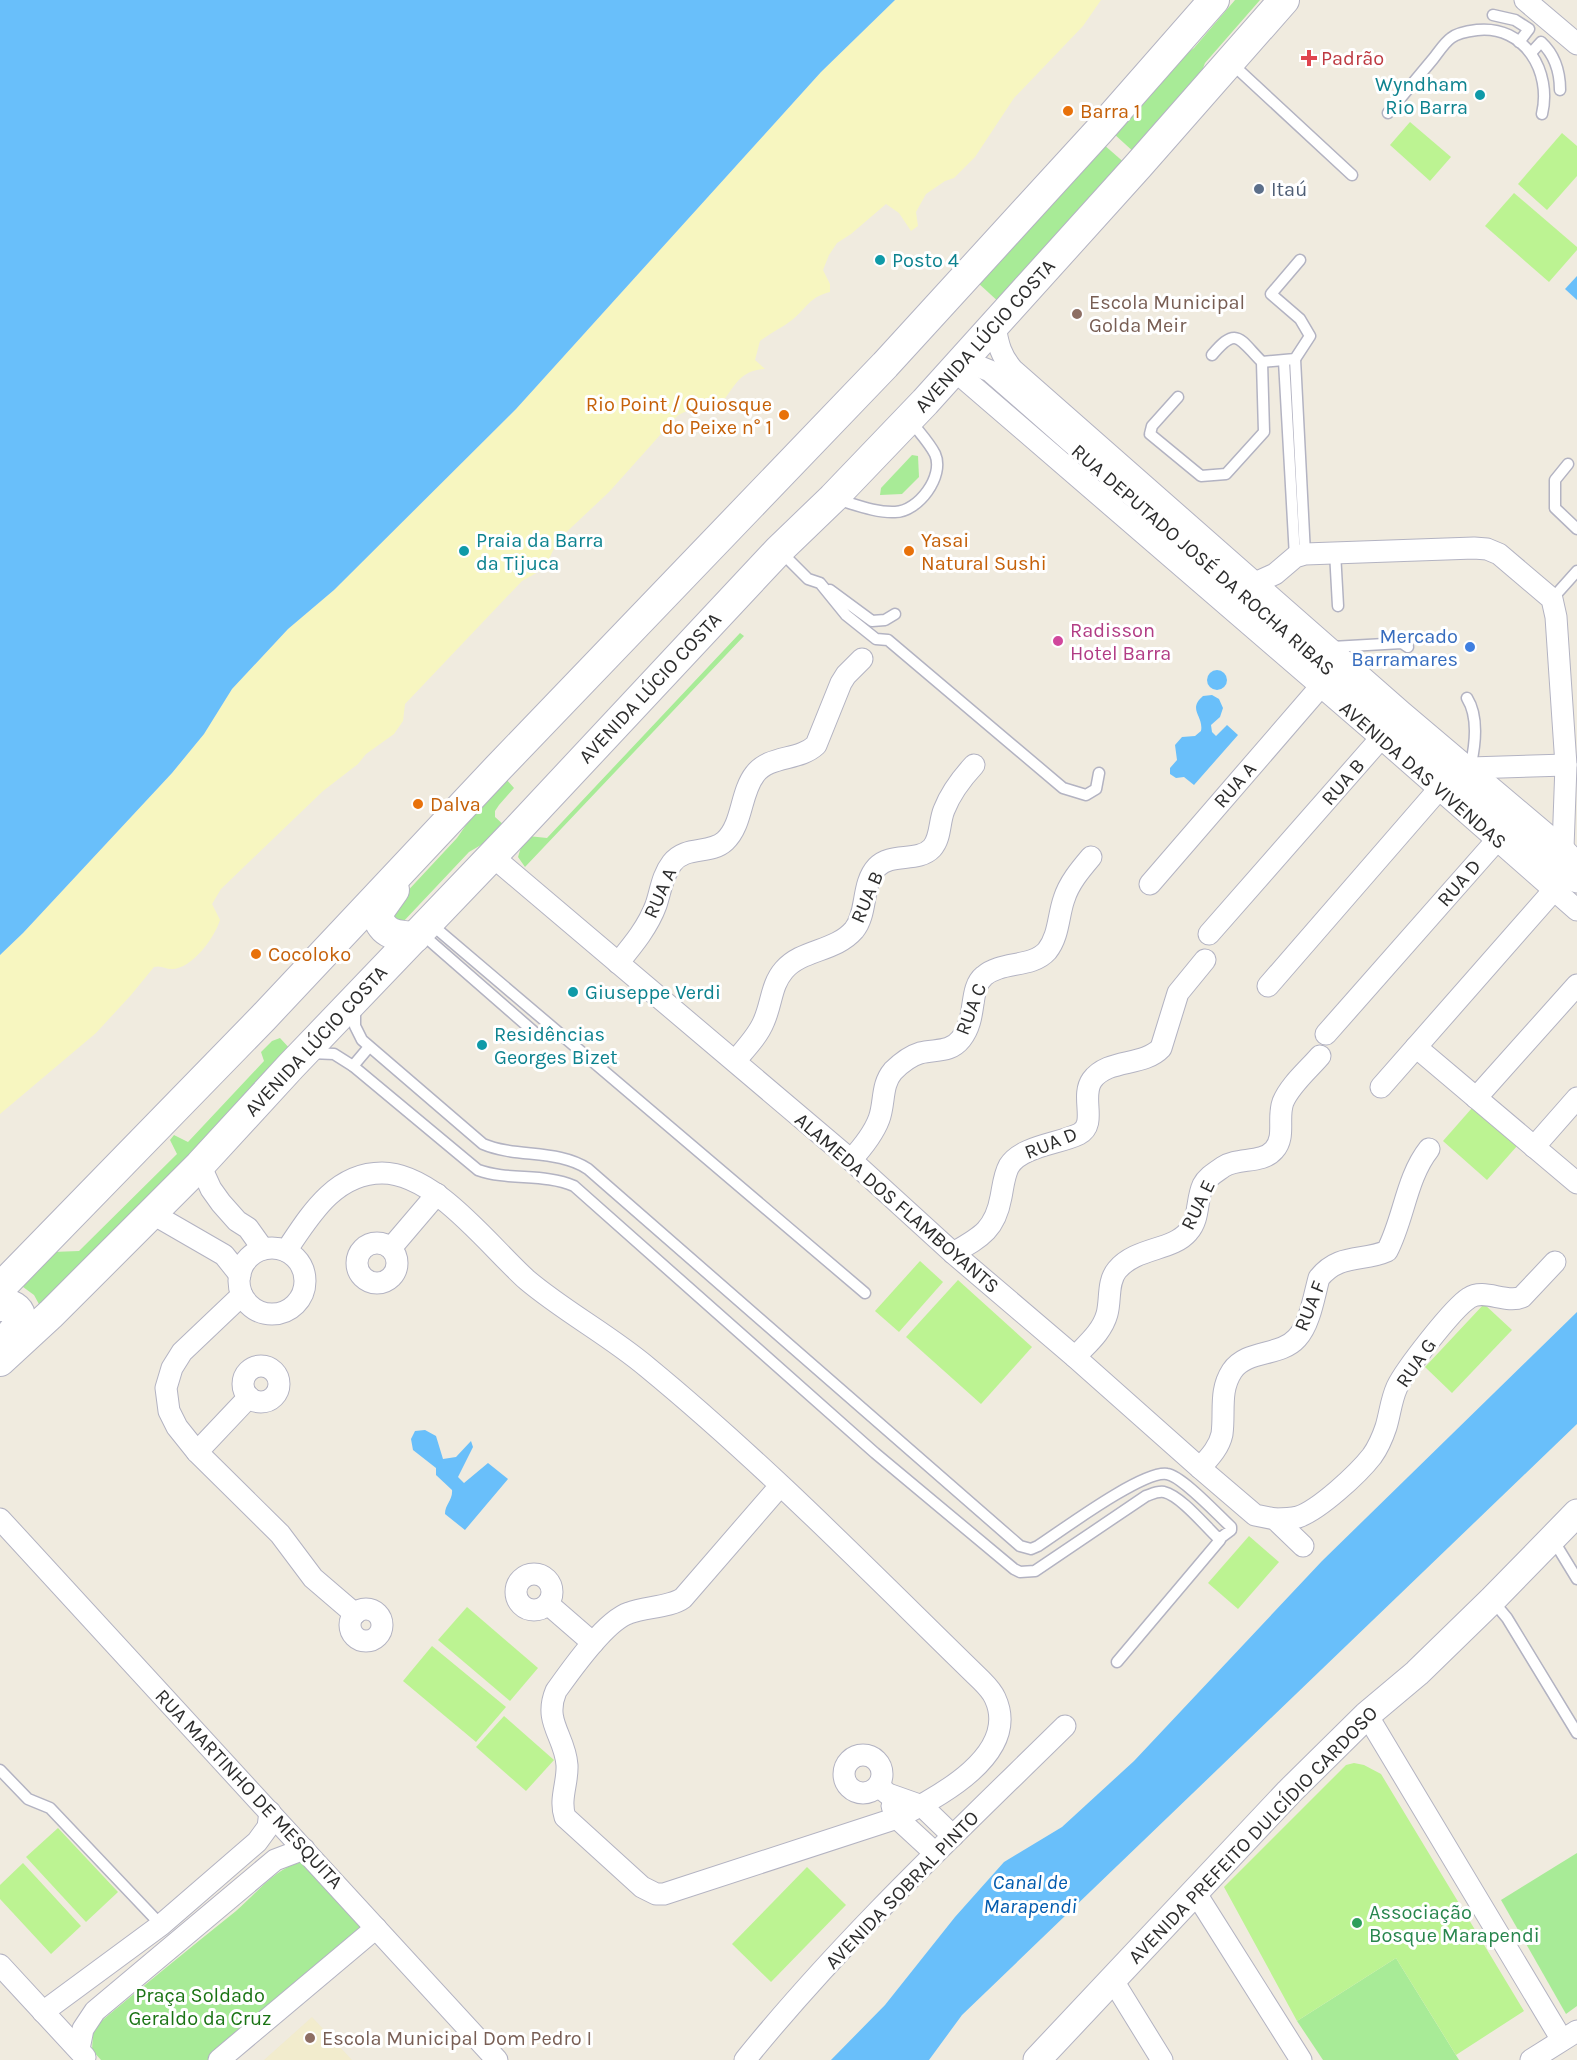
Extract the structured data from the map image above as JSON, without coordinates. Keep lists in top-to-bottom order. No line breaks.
{"streets":{"main road":["AVENIDA LÚCIO COSTA"],"street":["RUA DEPUTADO JOSÉ DA ROCHA RIBAS","AVENIDA DAS VIVENDAS","RUA B","RUA A","RUA D","RUA C","ALAMEDA DOS FLAMBOYANTS","RUA E","RUA F","RUA G","RUA MARTINHO DE MESQUITA","AVENIDA PREFEITO DULCÍDIO CARDOSO","AVENIDA SOBRAL PINTO"]},"crossings":[["AVENIDA LÚCIO COSTA","RUA DEPUTADO JOSÉ DA ROCHA RIBAS"],["AVENIDA LÚCIO COSTA","AVENIDA DAS VIVENDAS"],["AVENIDA LÚCIO COSTA","ALAMEDA DOS FLAMBOYANTS"],["RUA DEPUTADO JOSÉ DA ROCHA RIBAS","AVENIDA DAS VIVENDAS"],["AVENIDA DAS VIVENDAS","RUA B"],["AVENIDA DAS VIVENDAS","RUA A"],["AVENIDA DAS VIVENDAS","RUA D"],["RUA B","ALAMEDA DOS FLAMBOYANTS"],["RUA A","ALAMEDA DOS FLAMBOYANTS"],["RUA D","ALAMEDA DOS FLAMBOYANTS"],["RUA C","ALAMEDA DOS FLAMBOYANTS"],["ALAMEDA DOS FLAMBOYANTS","RUA E"],["ALAMEDA DOS FLAMBOYANTS","RUA F"],["ALAMEDA DOS FLAMBOYANTS","RUA G"]],"water":["Canal de Marapendi"],"parks":["Praça Soldado Geraldo da Cruz"],"places":{"health":["Padrão"],"other":["Wyndham Rio Barra","Barra 1","Itaú","Posto 4","Escola Municipal Golda Meir","Rio Point / Quiosque do Peixe n° 1","Praia da Barra da Tijuca","Yasai Natural Sushi","Radisson Hotel Barra","Mercado Barramares","Dalva","Cocoloko","Giuseppe Verdi","Residências Georges Bizet","Associação Bosque Marapendi","Escola Municipal Dom Pedro I"]}}
